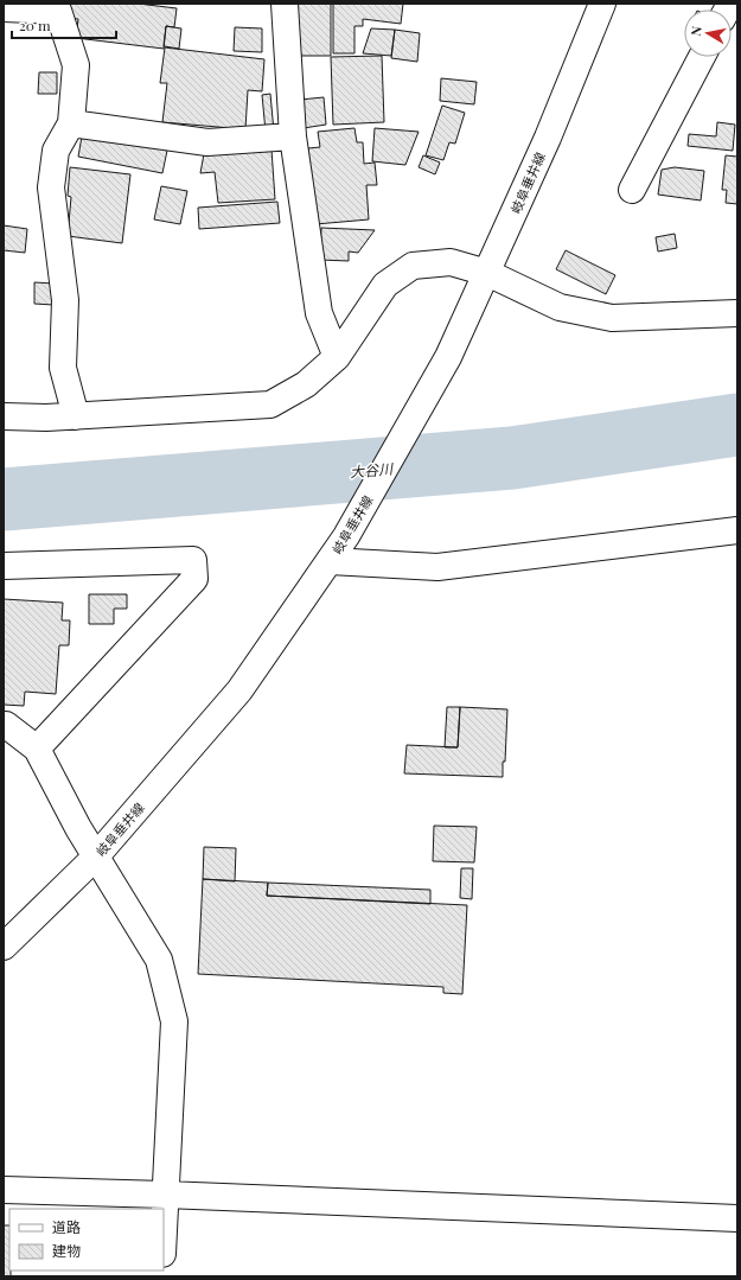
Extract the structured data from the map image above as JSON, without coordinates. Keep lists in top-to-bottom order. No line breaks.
{"streets":{"street":["岐阜垂井線"]},"water":["大谷川"],"legend":["道路","建物"],"scale_bar":"20 m","north":"left"}
